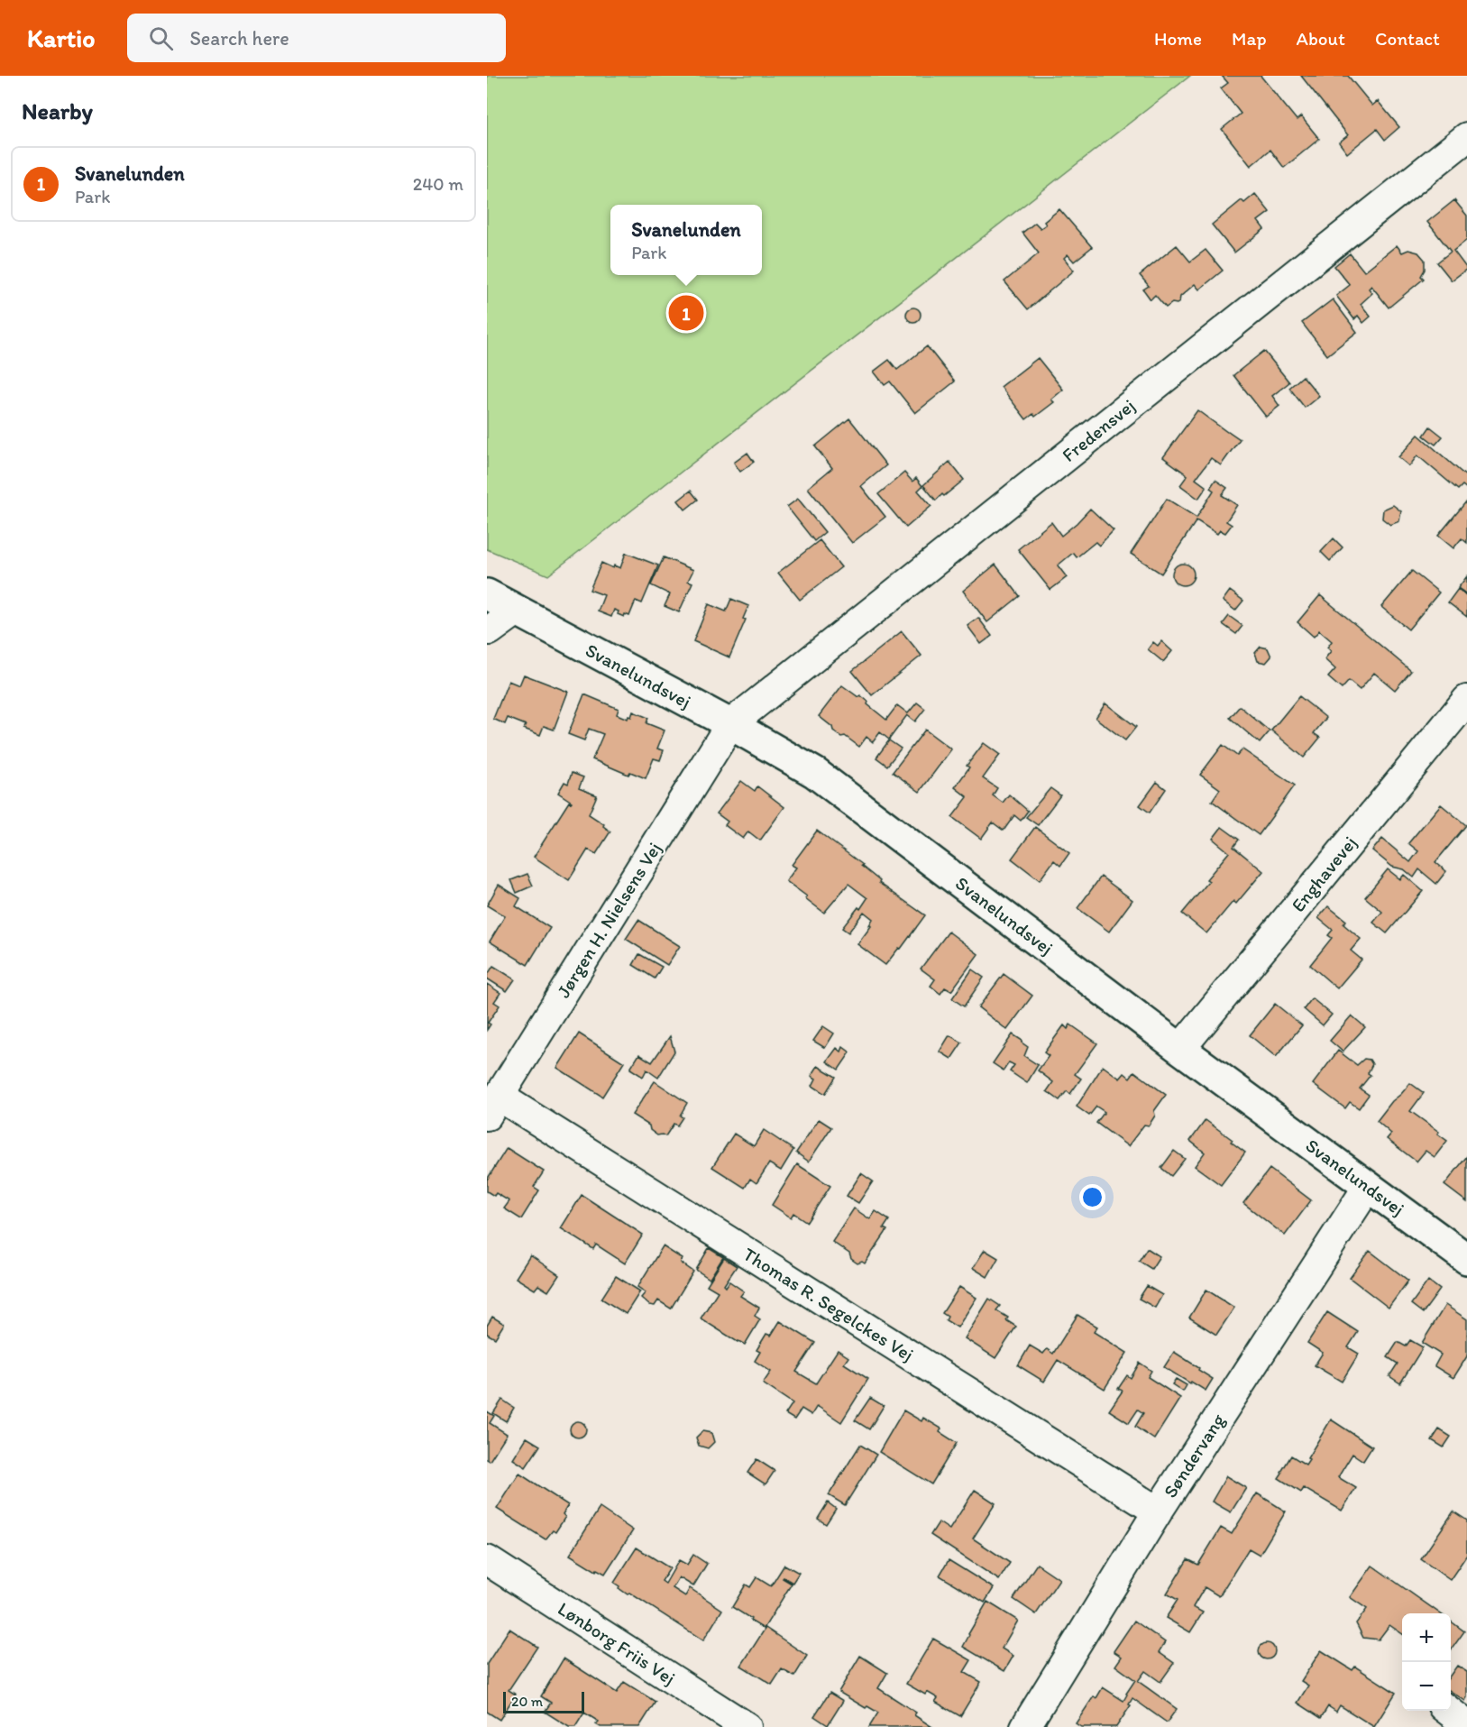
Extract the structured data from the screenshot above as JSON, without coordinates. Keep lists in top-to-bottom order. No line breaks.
{"streets":{"street":["Fredensvej","Svanelundsvej","Enghavevej","Jørgen H. Nielsens Vej","Thomas R. Segelckes Vej","Søndervang","Lønborg Friis Vej"]},"crossings":[["Fredensvej","Svanelundsvej"],["Fredensvej","Jørgen H. Nielsens Vej"],["Svanelundsvej","Enghavevej"],["Svanelundsvej","Jørgen H. Nielsens Vej"],["Svanelundsvej","Søndervang"],["Jørgen H. Nielsens Vej","Thomas R. Segelckes Vej"],["Thomas R. Segelckes Vej","Søndervang"]],"scale_bar":"20 m","page":{"header":"Kartio","search":"Search here","nav":["Home","Map","About","Contact"],"heading":"Nearby","list":[{"mark":"1","name":"Svanelunden","note":"Park","value":"240 m"}],"popup":["Svanelunden","Park"],"pins":"1","map_buttons":["+","−"],"scale":"20 m"}}
